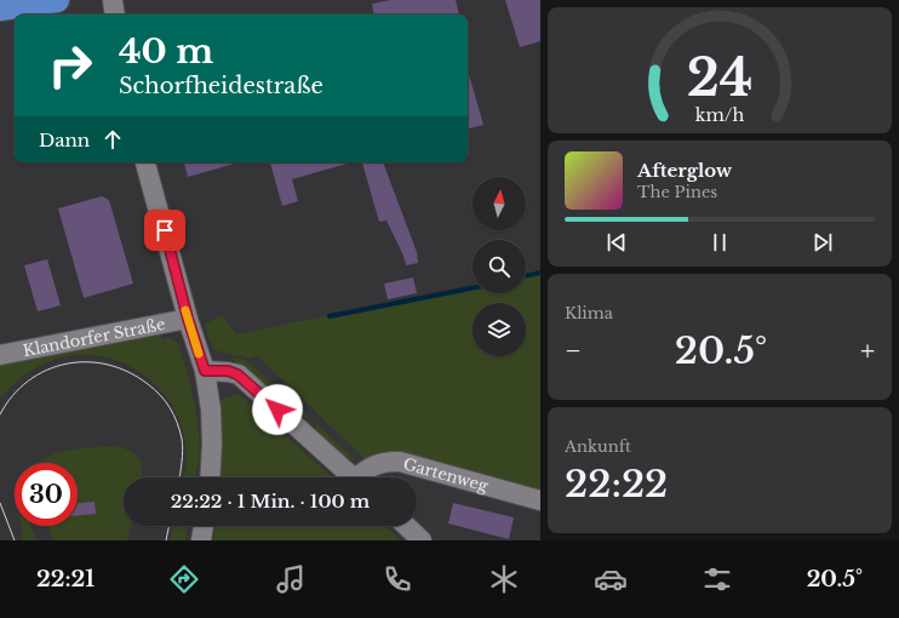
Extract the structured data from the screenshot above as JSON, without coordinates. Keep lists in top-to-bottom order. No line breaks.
{"streets":{"street":["Klandorfer Straße","Gartenweg"]},"north":"top","page":{"turn":["40 m","Schorfheidestraße"],"then":"Dann","song":["Afterglow","The Pines"],"tile":["Klima",["Ankunft","22:22"]],"heat":["−","20.5°","+"],"limit":"30","trip":"22:22 · 1 Min. · 100 m","tabs":["22:21","20.5°"],"gauge":["24","km/h"]}}
